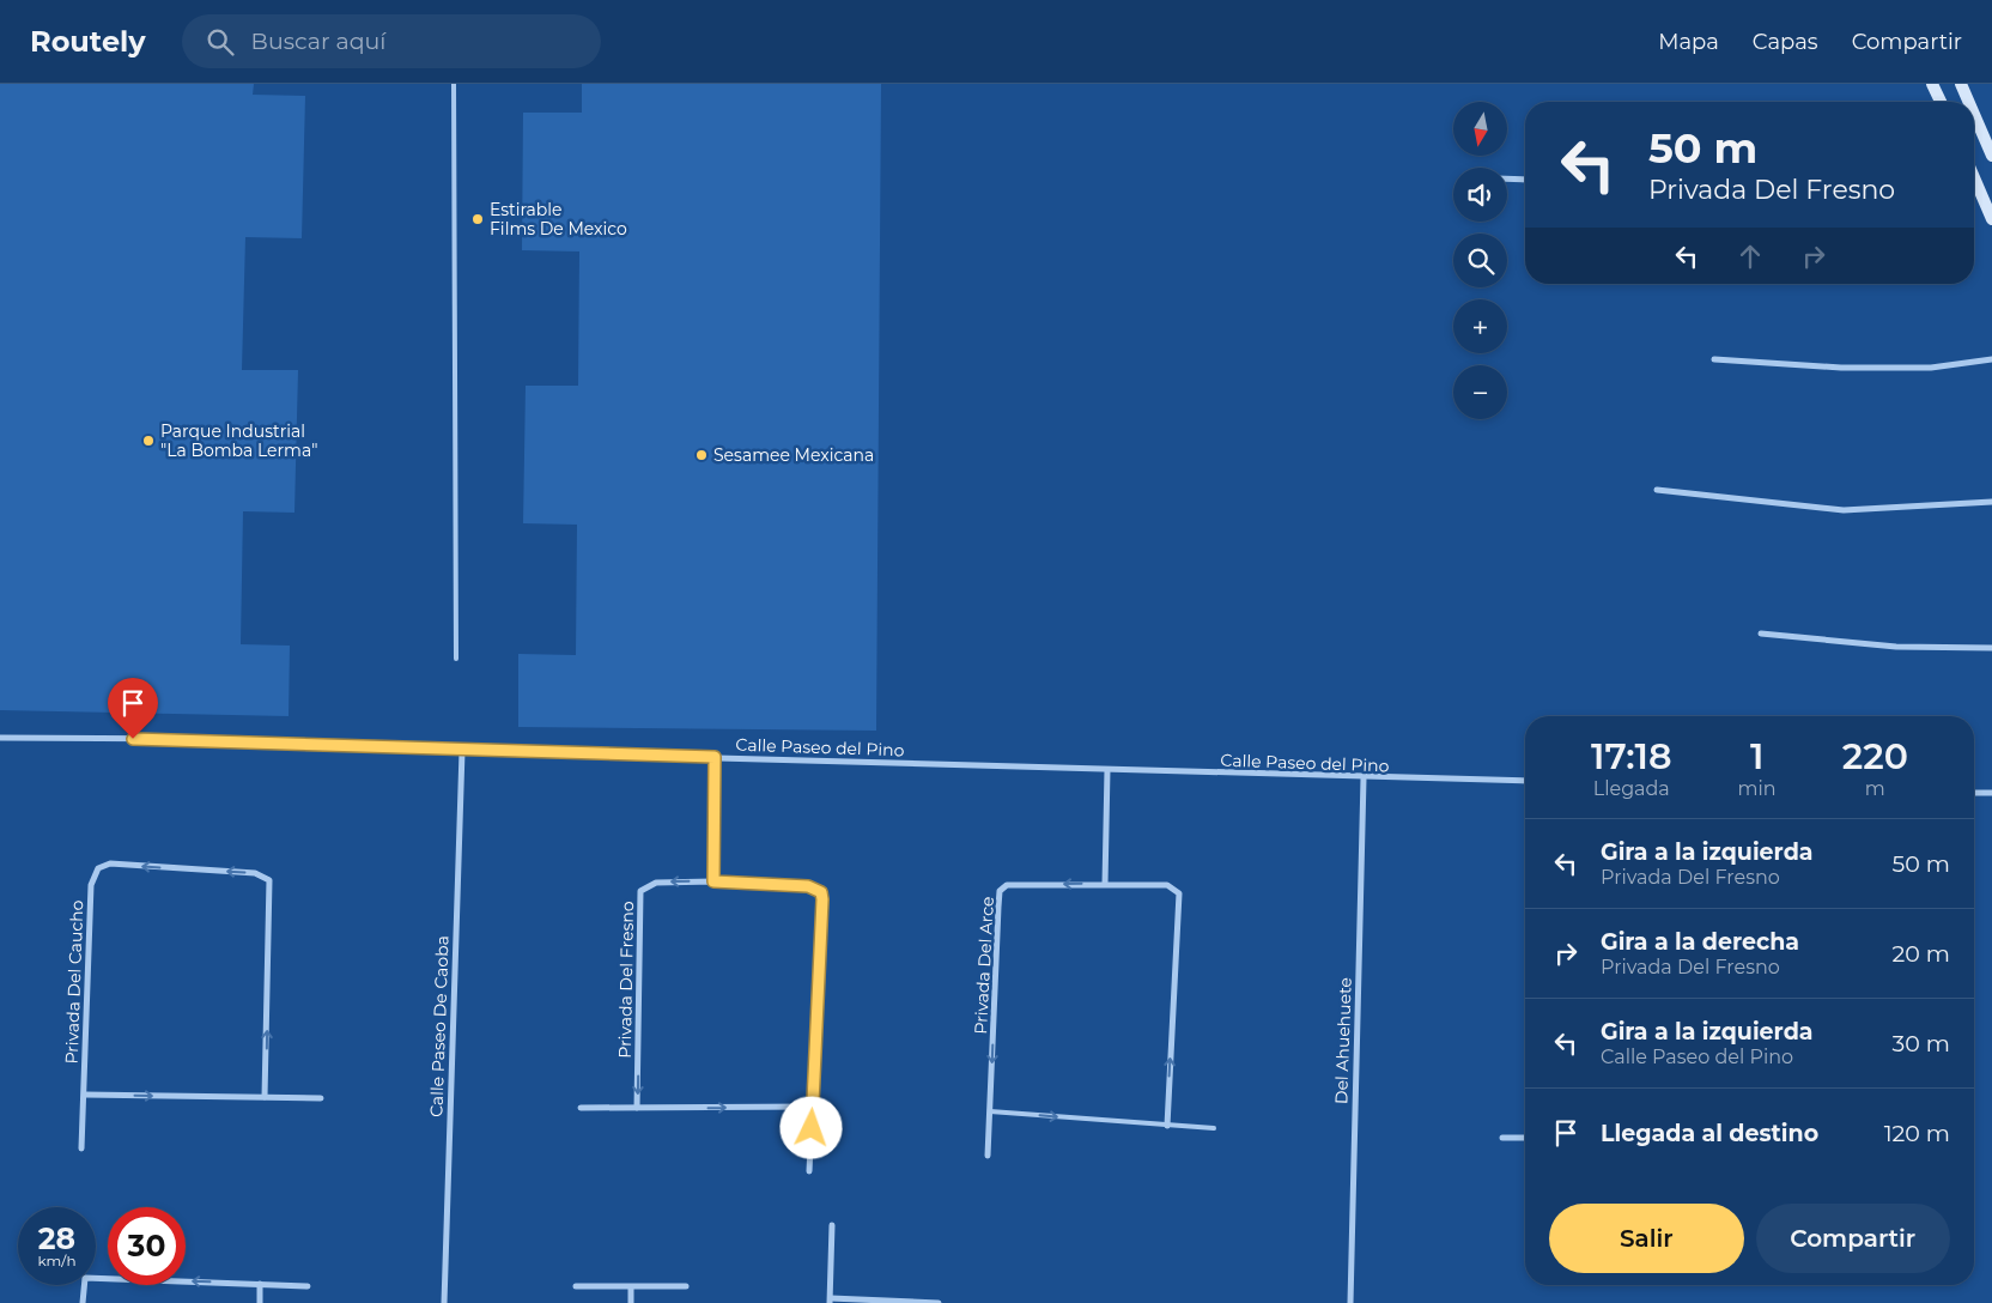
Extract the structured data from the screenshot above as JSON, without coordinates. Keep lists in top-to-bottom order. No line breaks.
{"streets":{"street":["Calle Paseo del Pino","Privada Del Arce","Privada Del Fresno","Privada Del Caucho","Calle Paseo De Caoba","Del Ahuehuete"]},"crossings":[["Calle Paseo del Pino","Calle Paseo De Caoba"],["Calle Paseo del Pino","Del Ahuehuete"]],"one_way":["Privada Del Fresno"],"places":["Estirable Films De Mexico","Parque Industrial \"La Bomba Lerma\"","Sesamee Mexicana"],"north":"bottom","page":{"header":"Routely","search":"Buscar aquí","nav":["Mapa","Capas","Compartir"],"map_buttons":["+","−"],"turn":["50 m","Privada Del Fresno"],"eta":["17:18","Llegada","1","min","220","m"],"list":[{"name":"Gira a la izquierda","note":"Privada Del Fresno","value":"50 m"},{"name":"Gira a la derecha","note":"Privada Del Fresno","value":"20 m"},{"name":"Gira a la izquierda","note":"Calle Paseo del Pino","value":"30 m"},{"name":"Llegada al destino","value":"120 m"}],"buttons":["Salir","Compartir"],"speed":"28 km/h","limit":"30"}}
